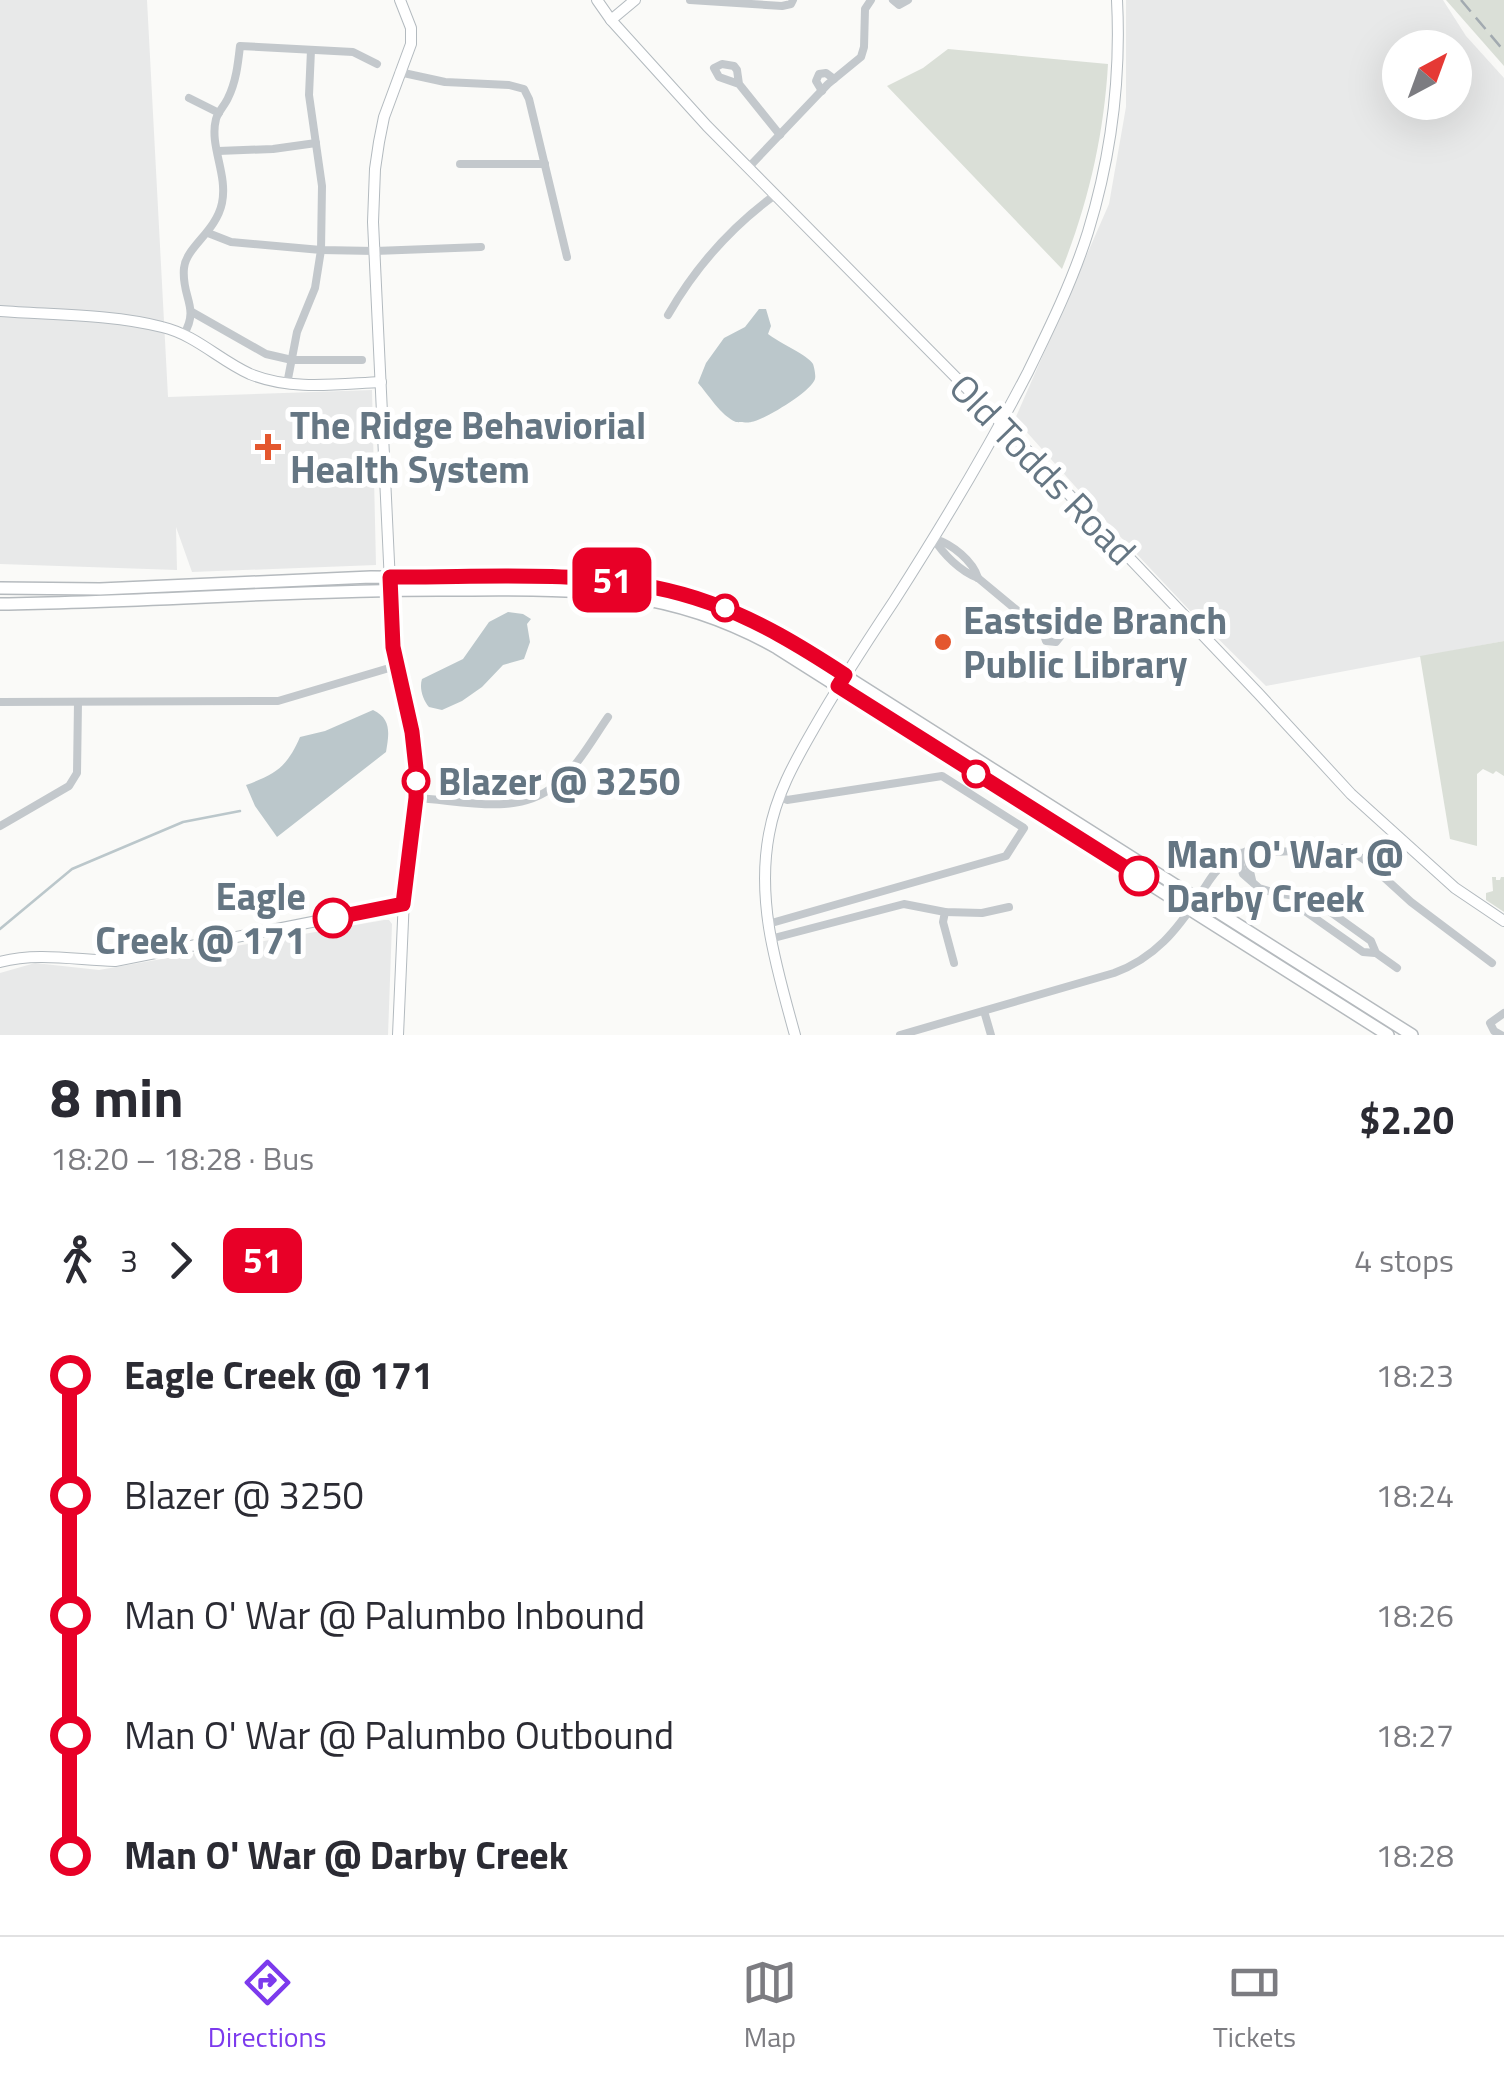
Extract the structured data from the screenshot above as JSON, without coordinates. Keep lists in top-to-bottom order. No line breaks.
{"streets":{"street":["Old Todds Road"]},"places":{"health":["The Ridge Behaviorial Health System"],"other":["Eastside Branch Public Library","Blazer @ 3250","Man O' War @ Darby Creek","Eagle Creek @ 171"]},"lines":["bus line 51"],"north":"top right","page":{"on_map":"51","heading":["8 min","18:20 – 18:28 · Bus","$2.20"],"legs":["3","51","4 stops"],"list":[{"name":"Eagle Creek @ 171","value":"18:23"},{"name":"Blazer @ 3250","value":"18:24"},{"name":"Man O' War @ Palumbo Inbound","value":"18:26"},{"name":"Man O' War @ Palumbo Outbound","value":"18:27"},{"name":"Man O' War @ Darby Creek","value":"18:28"}],"tabs":["Directions","Map","Tickets"]}}
